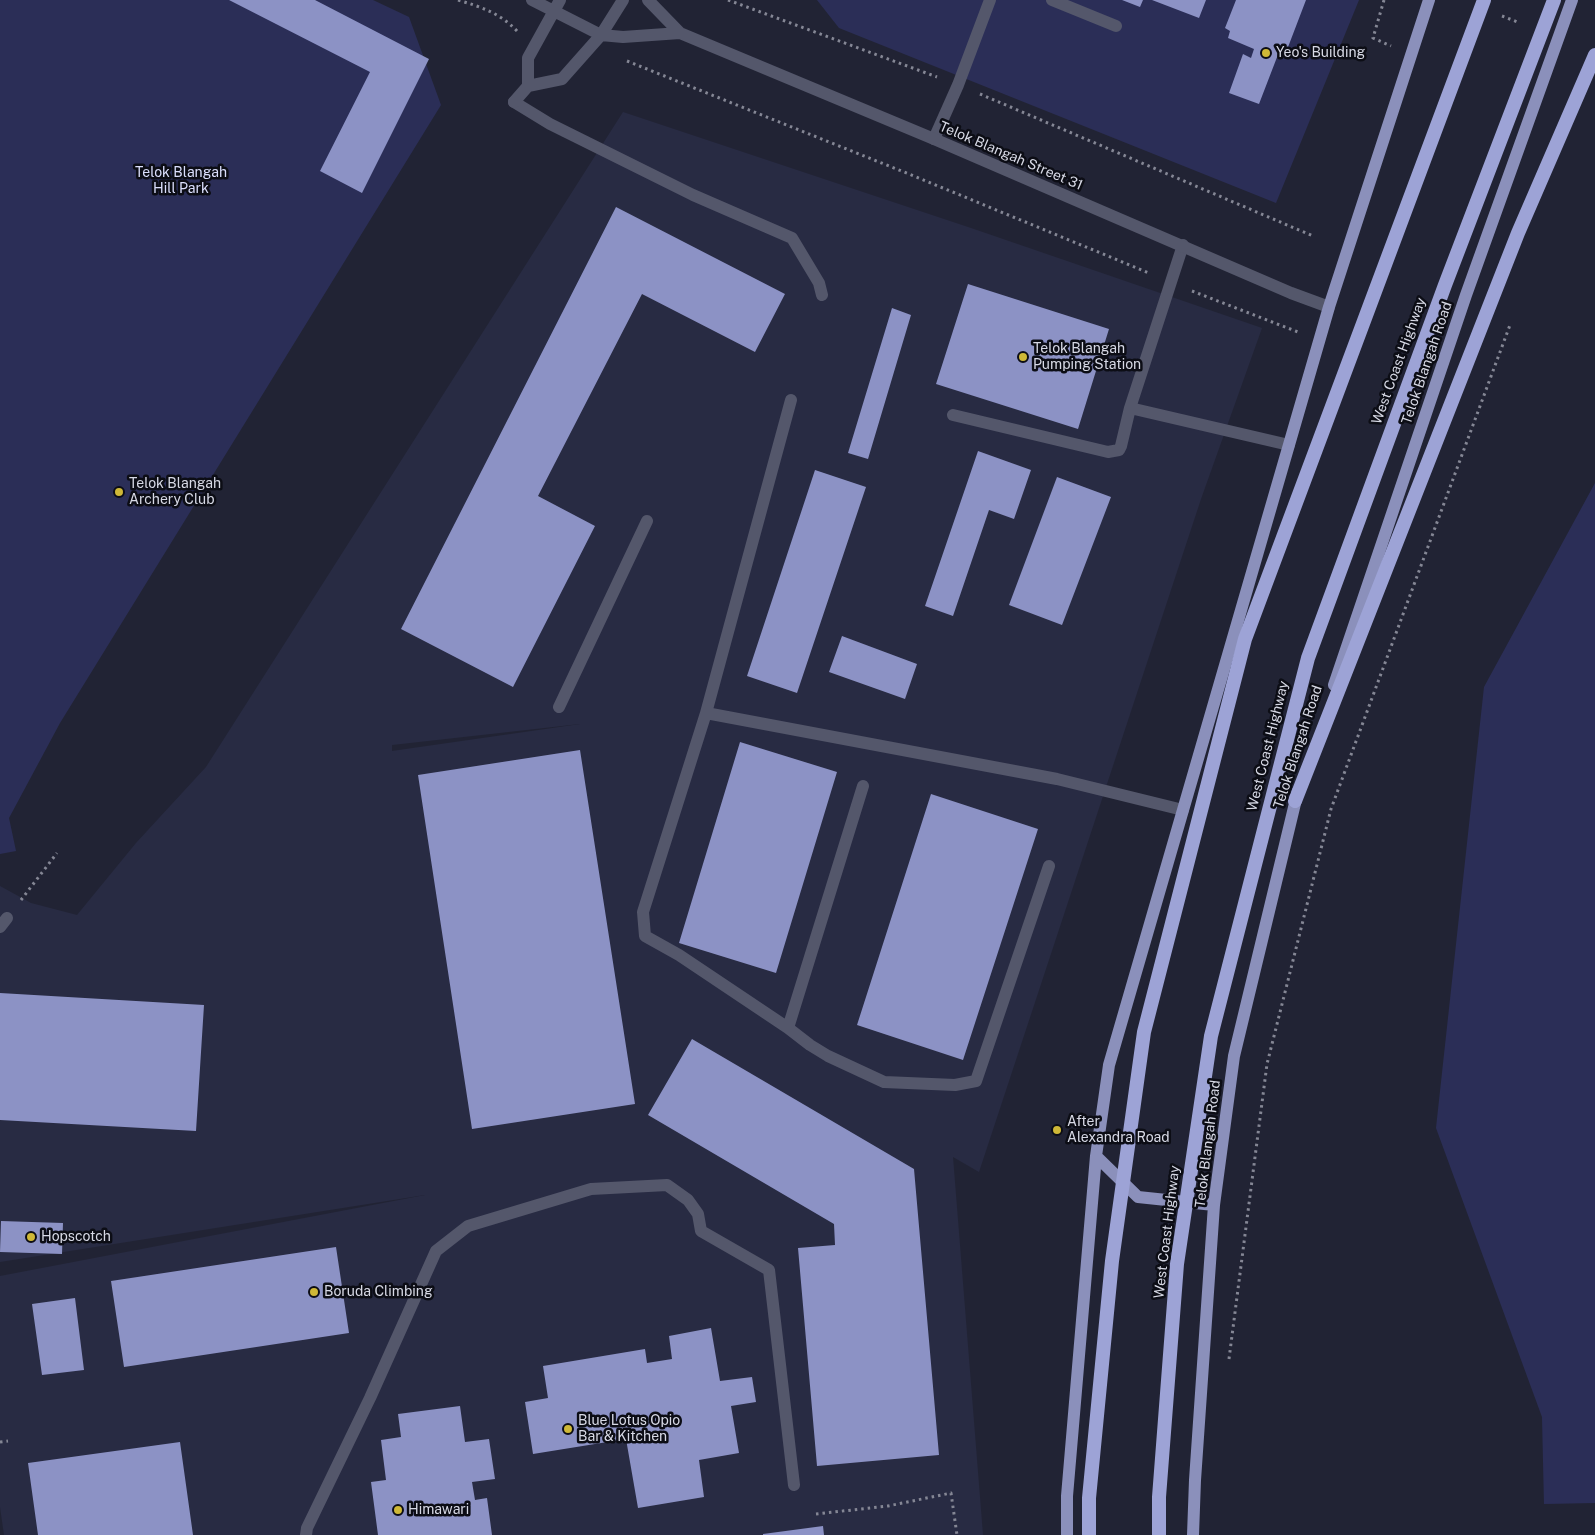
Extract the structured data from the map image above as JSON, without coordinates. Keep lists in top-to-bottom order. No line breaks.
{"streets":{"highway":["West Coast Highway"],"main road":["Telok Blangah Road"],"street":["Telok Blangah Street 31"]},"parks":["Telok Blangah Hill Park"],"places":["Yeo's Building","Telok Blangah Pumping Station","Telok Blangah Archery Club","After Alexandra Road","Hopscotch","Boruda Climbing","Blue Lotus Opio Bar & Kitchen","Himawari"]}
